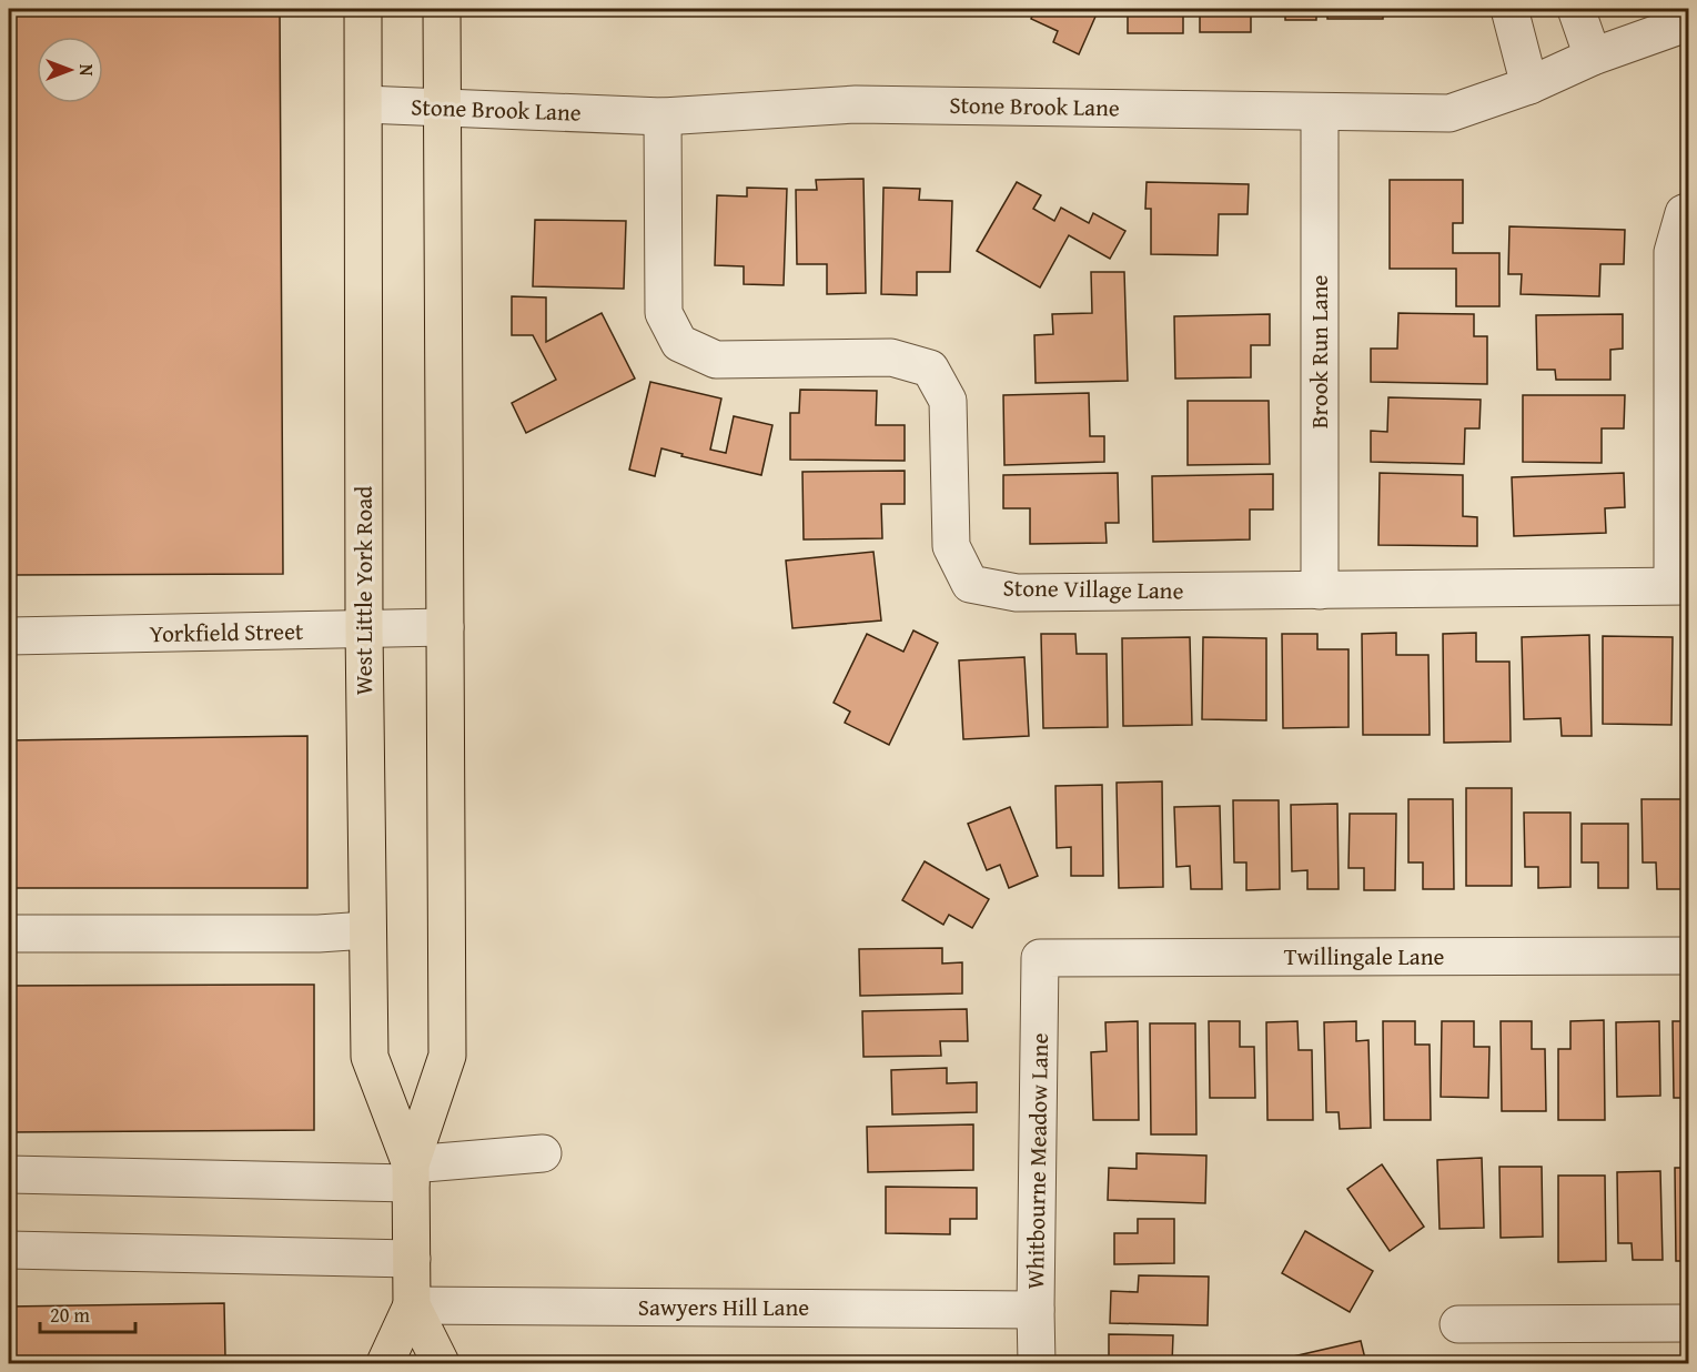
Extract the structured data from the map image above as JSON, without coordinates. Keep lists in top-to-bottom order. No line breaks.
{"streets":{"main road":["West Little York Road"],"street":["Stone Brook Lane","Brook Run Lane","Stone Village Lane","Yorkfield Street","Twillingale Lane","Whitbourne Meadow Lane","Sawyers Hill Lane"]},"crossings":[["Stone Brook Lane","Brook Run Lane"],["Stone Brook Lane","Stone Village Lane"],["Stone Brook Lane","West Little York Road"],["Brook Run Lane","Stone Village Lane"],["West Little York Road","Yorkfield Street"],["West Little York Road","Sawyers Hill Lane"],["Twillingale Lane","Whitbourne Meadow Lane"],["Whitbourne Meadow Lane","Sawyers Hill Lane"]],"scale_bar":"20 m","north":"right"}
